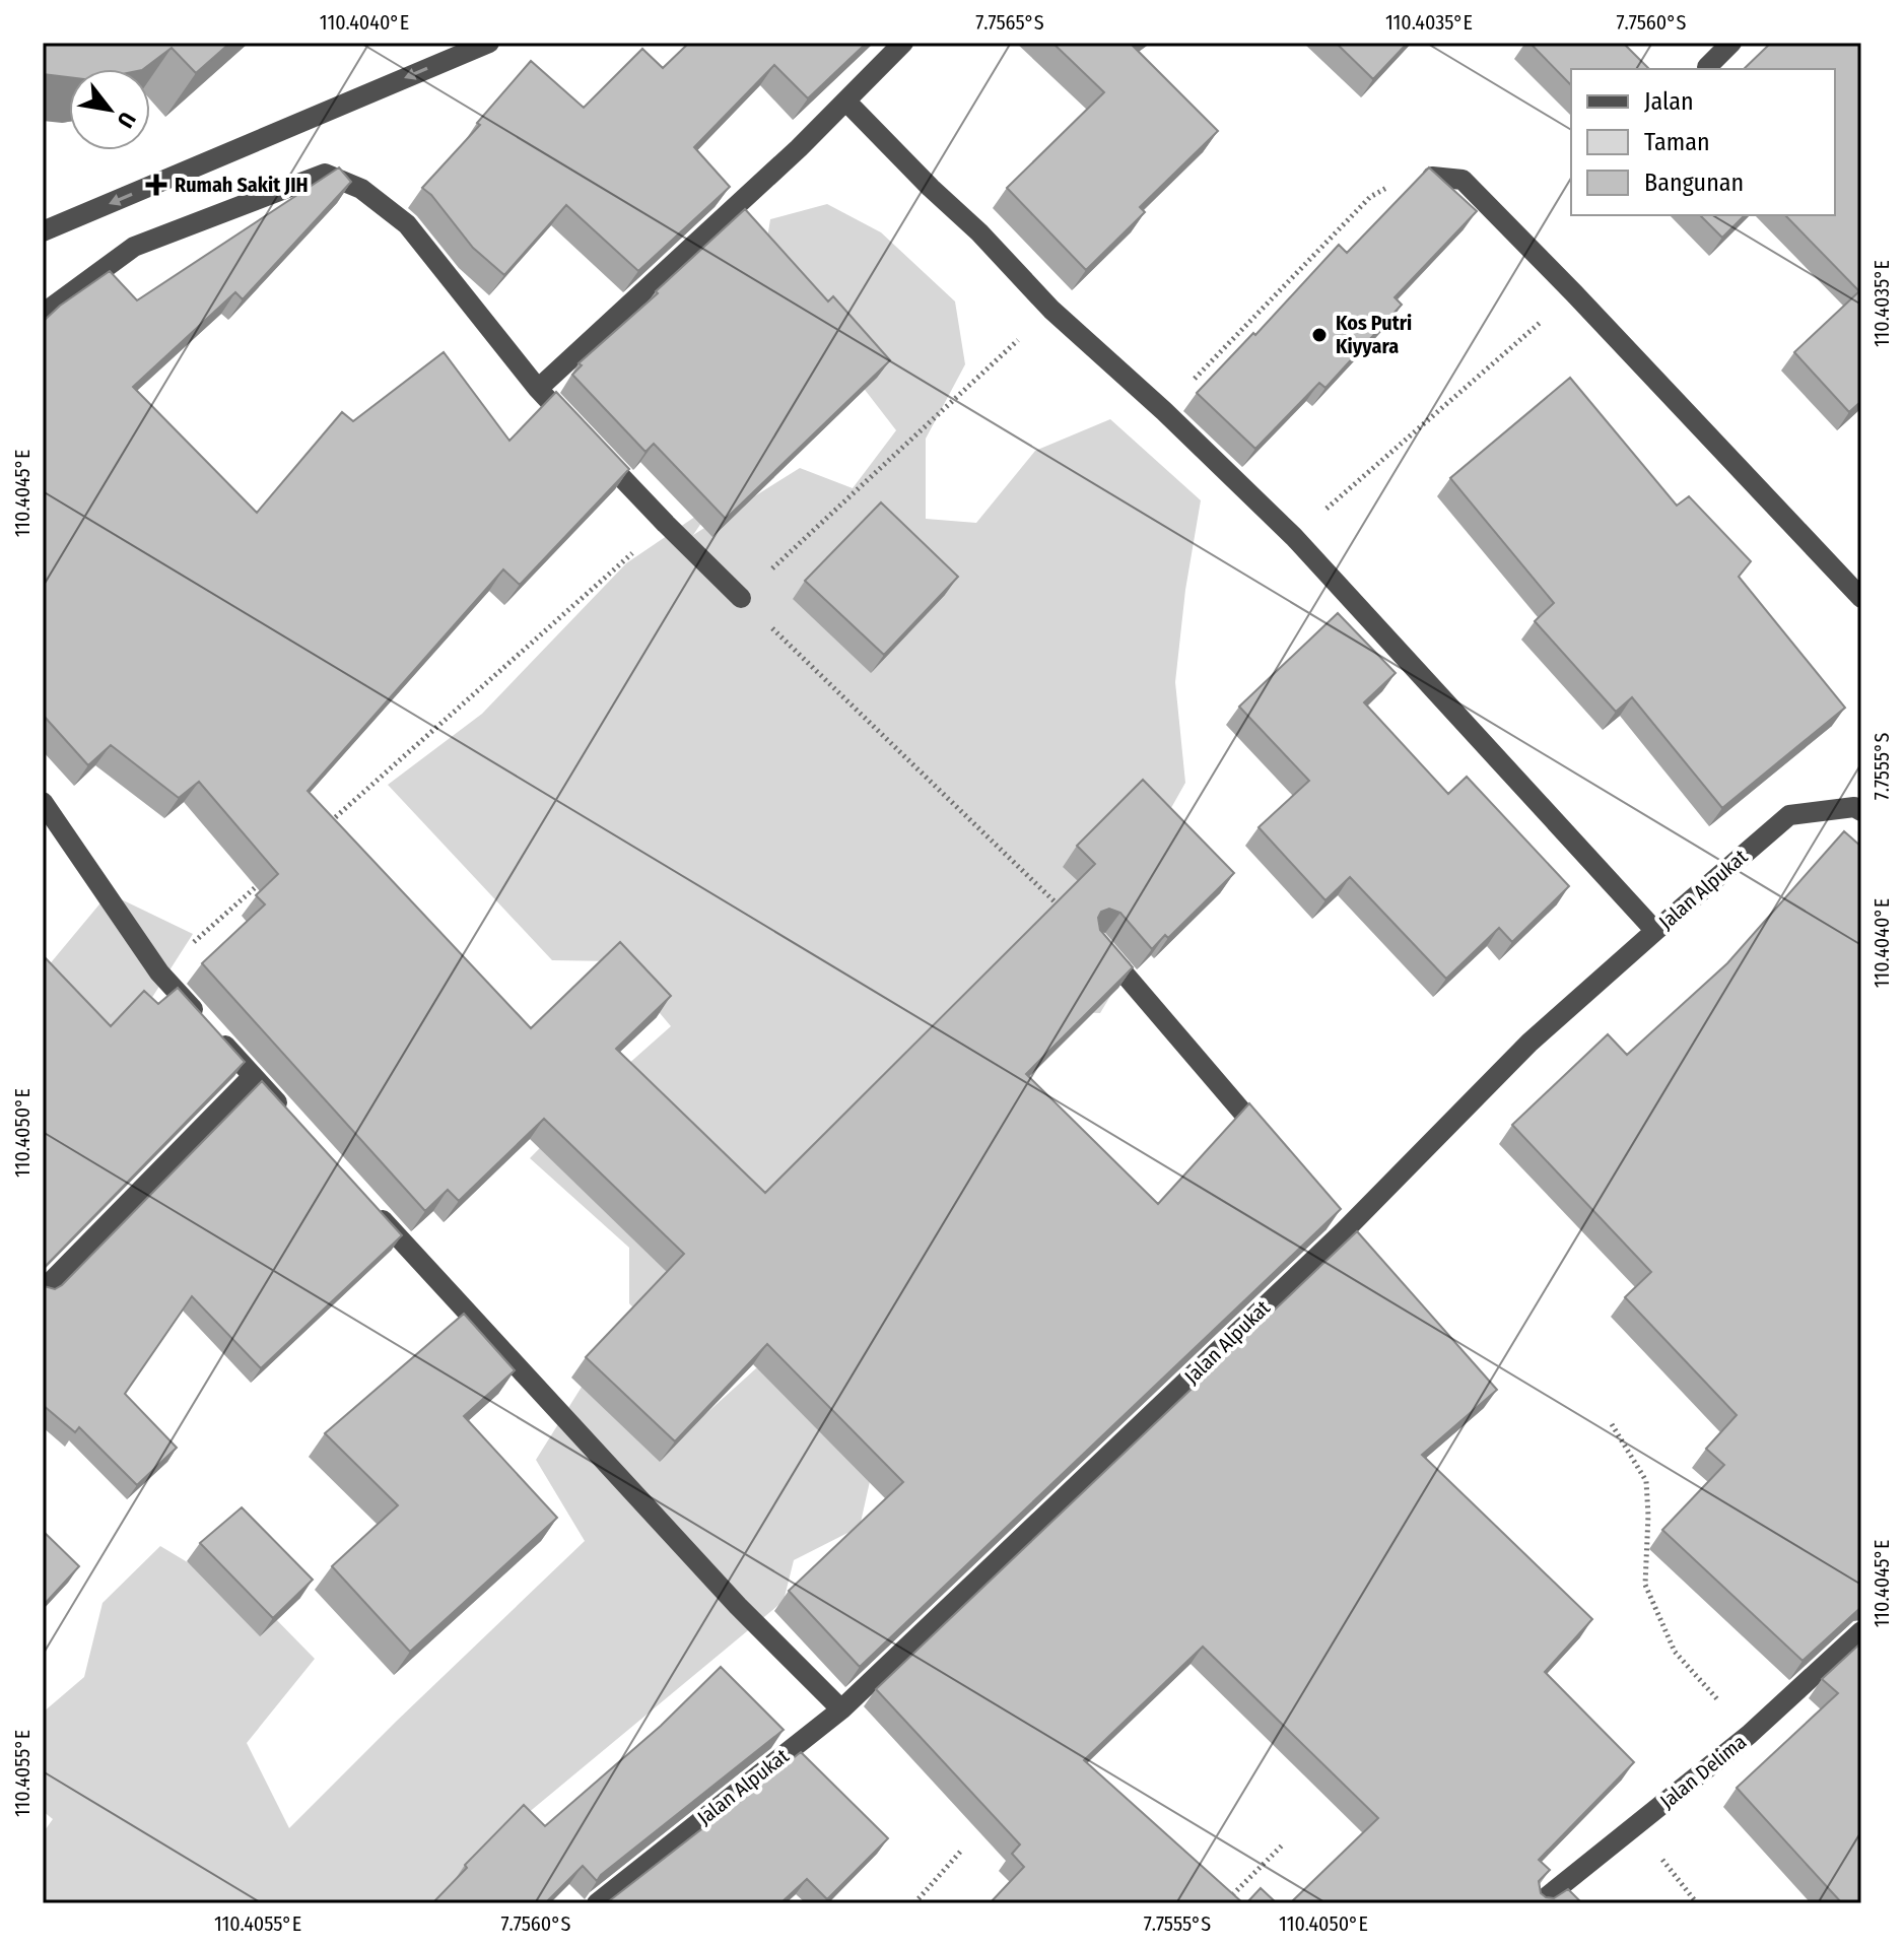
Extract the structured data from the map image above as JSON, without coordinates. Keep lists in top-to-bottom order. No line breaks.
{"streets":{"street":["Jalan Alpukat","Jalan Delima"]},"places":{"health":["Rumah Sakit JIH"],"other":["Kos Putri Kiyyara"]},"legend":["Jalan","Taman","Bangunan"],"north":"bottom right","coordinates":["110.4040°E","7.7565°S","110.4035°E","7.7560°S","110.4045°E","7.7555°S","110.4050°E","110.4055°E"]}
